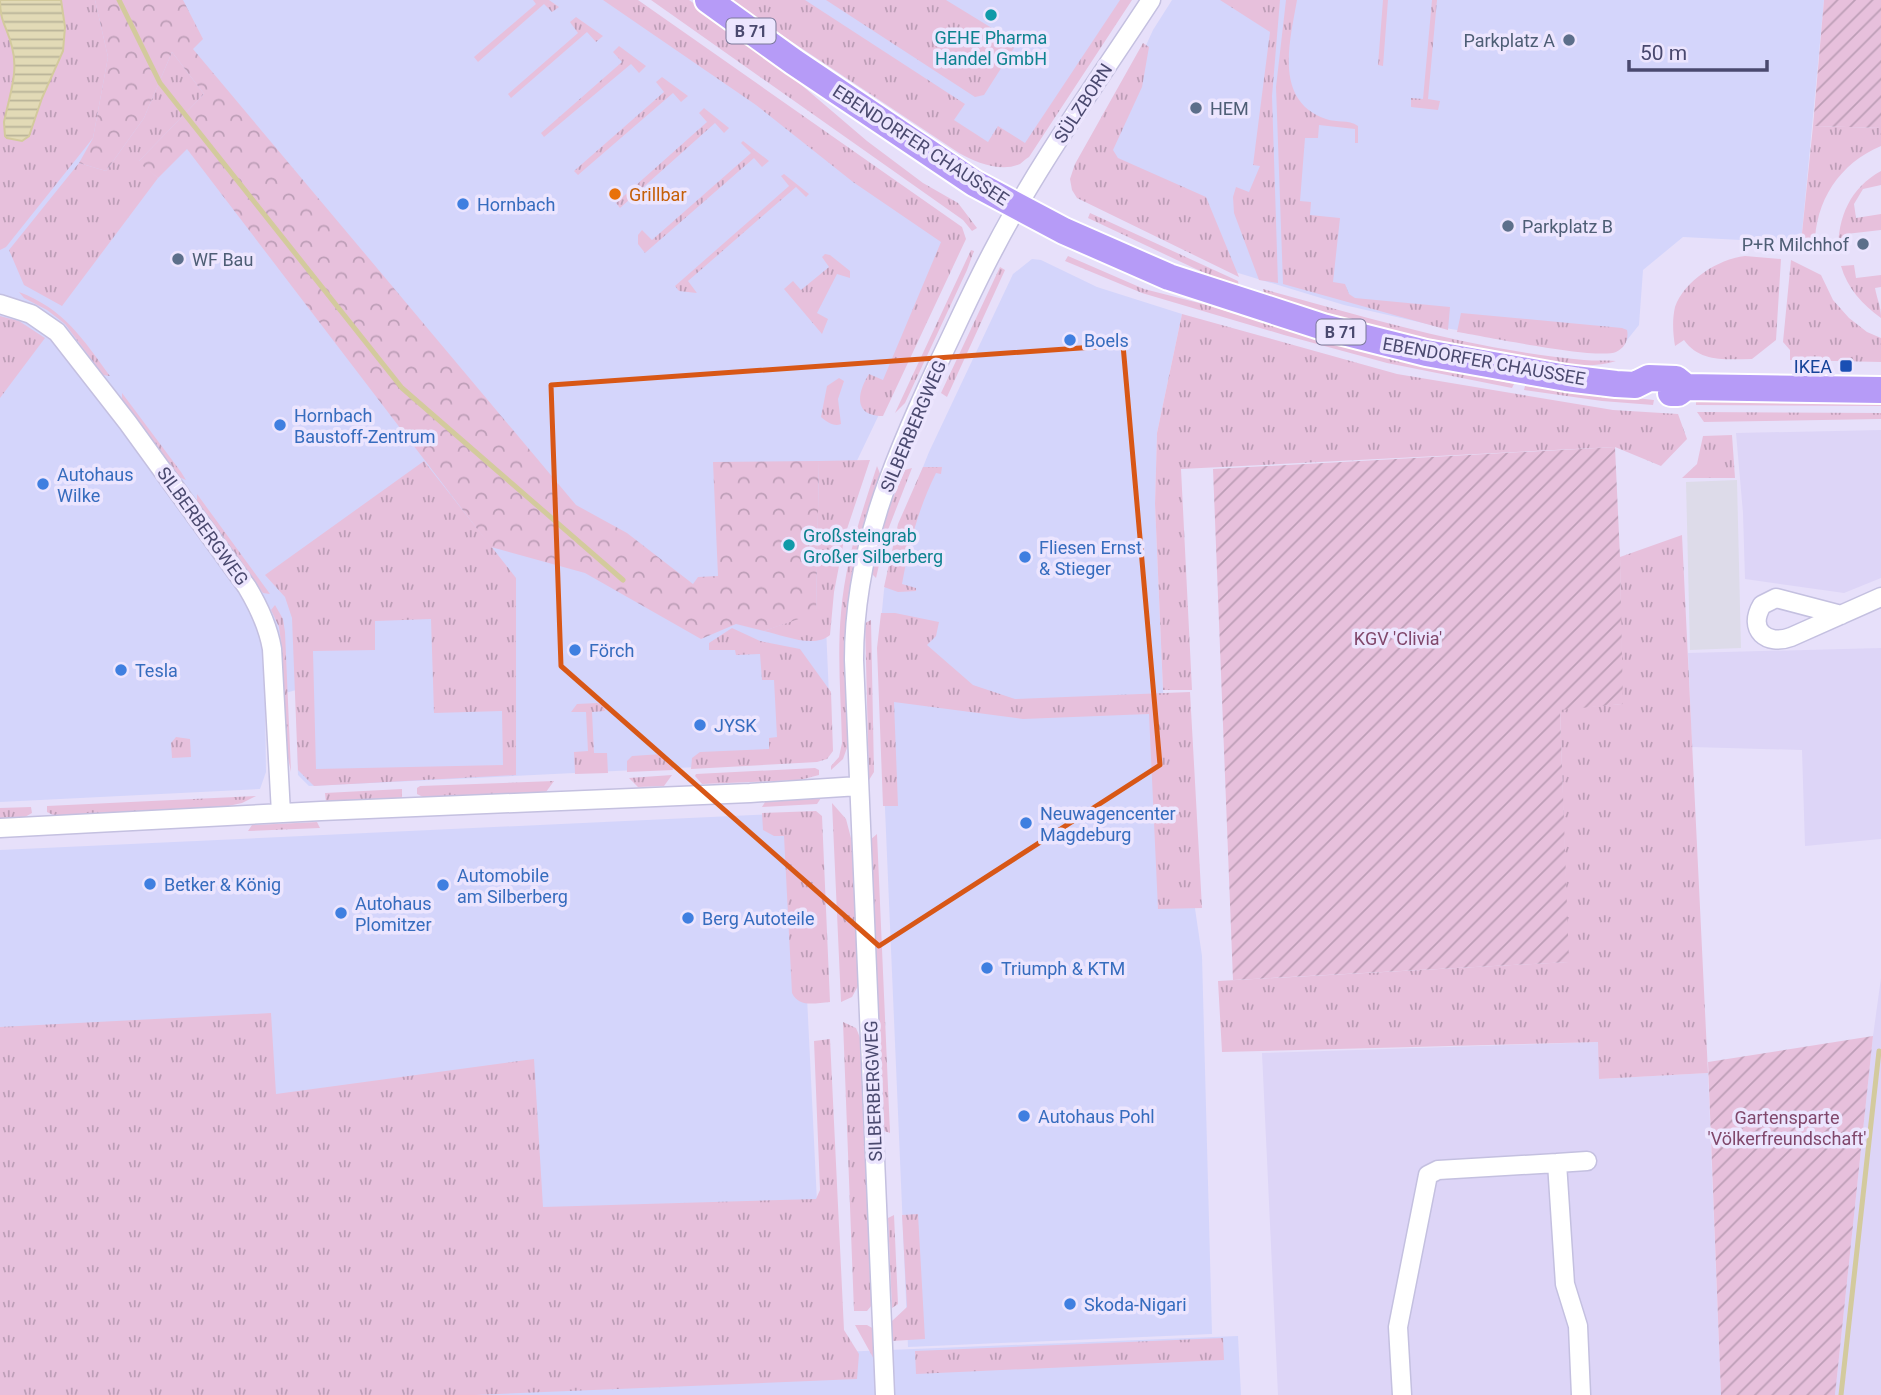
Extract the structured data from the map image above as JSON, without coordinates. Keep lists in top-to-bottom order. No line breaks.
{"streets":{"main road":["B 71","EBENDORFER CHAUSSEE"],"street":["SÜLZBORN","SILBERBERGWEG"]},"crossings":[["SÜLZBORN","EBENDORFER CHAUSSEE"],["SÜLZBORN","SILBERBERGWEG"],["EBENDORFER CHAUSSEE","SILBERBERGWEG"]],"parks":["KGV 'Clivia'","Gartensparte 'Völkerfreundschaft'"],"places":{"other":["GEHE Pharma Handel GmbH","Parkplatz A","HEM","Grillbar","Hornbach","Parkplatz B","P+R Milchhof","WF Bau","Boels","Hornbach Baustoff-Zentrum","Autohaus Wilke","Großsteingrab Großer Silberberg","Fliesen Ernst & Stieger","Förch","Tesla","JYSK","Neuwagencenter Magdeburg","Betker & König","Automobile am Silberberg","Autohaus Plomitzer","Berg Autoteile","Triumph & KTM","Autohaus Pohl","Skoda-Nigari"],"transit":["IKEA"]},"scale_bar":"50 m"}
